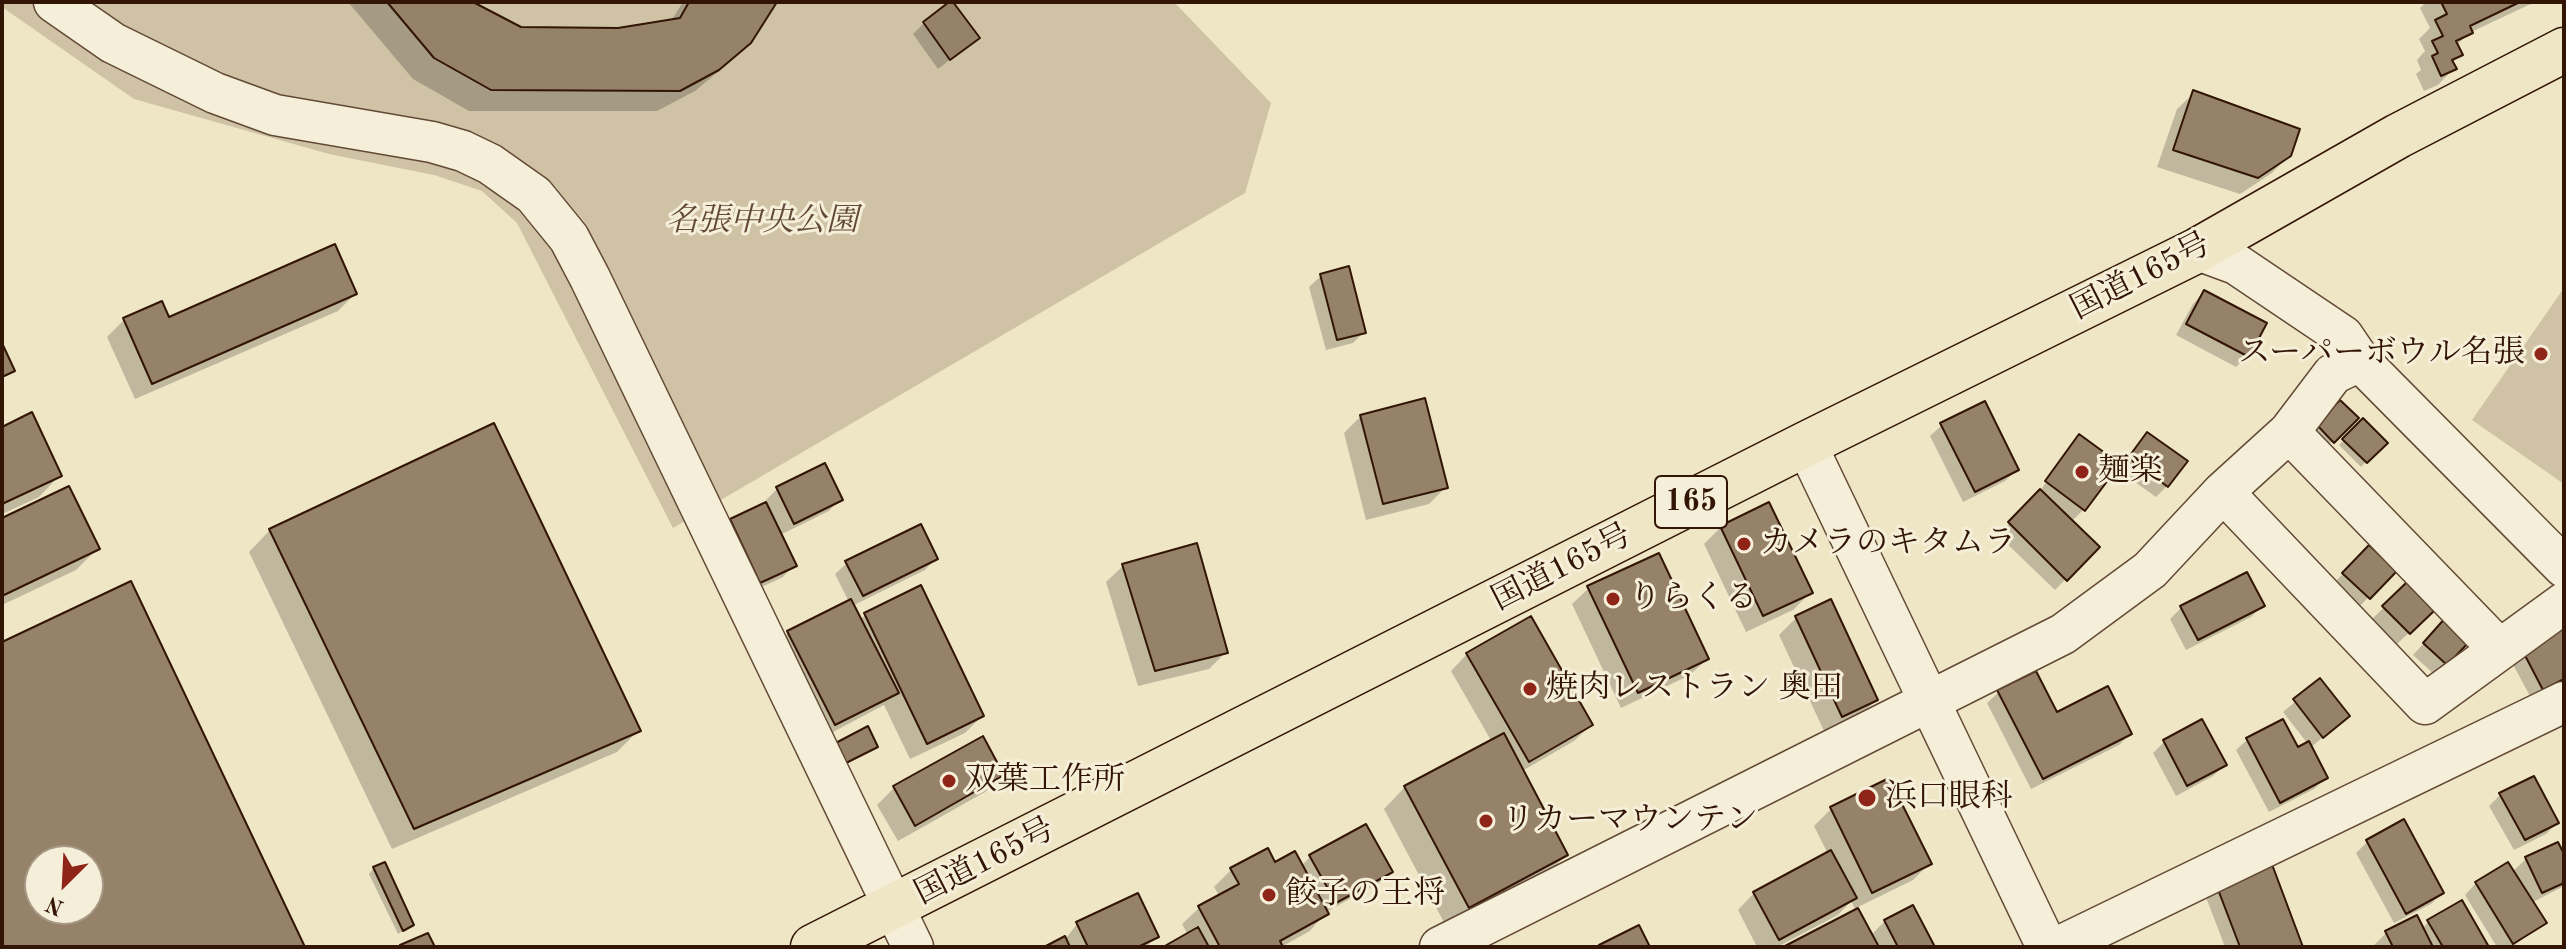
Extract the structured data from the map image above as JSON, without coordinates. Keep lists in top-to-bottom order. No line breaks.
{"streets":{"highway":["国道165号","165"]},"parks":["名張中央公園"],"places":["スーパーボウル名張","麺楽","カメラのキタムラ","りらくる","焼肉レストラン 奥田","双葉工作所","浜口眼科","リカーマウンテン","餃子の王将"],"north":"bottom left"}
